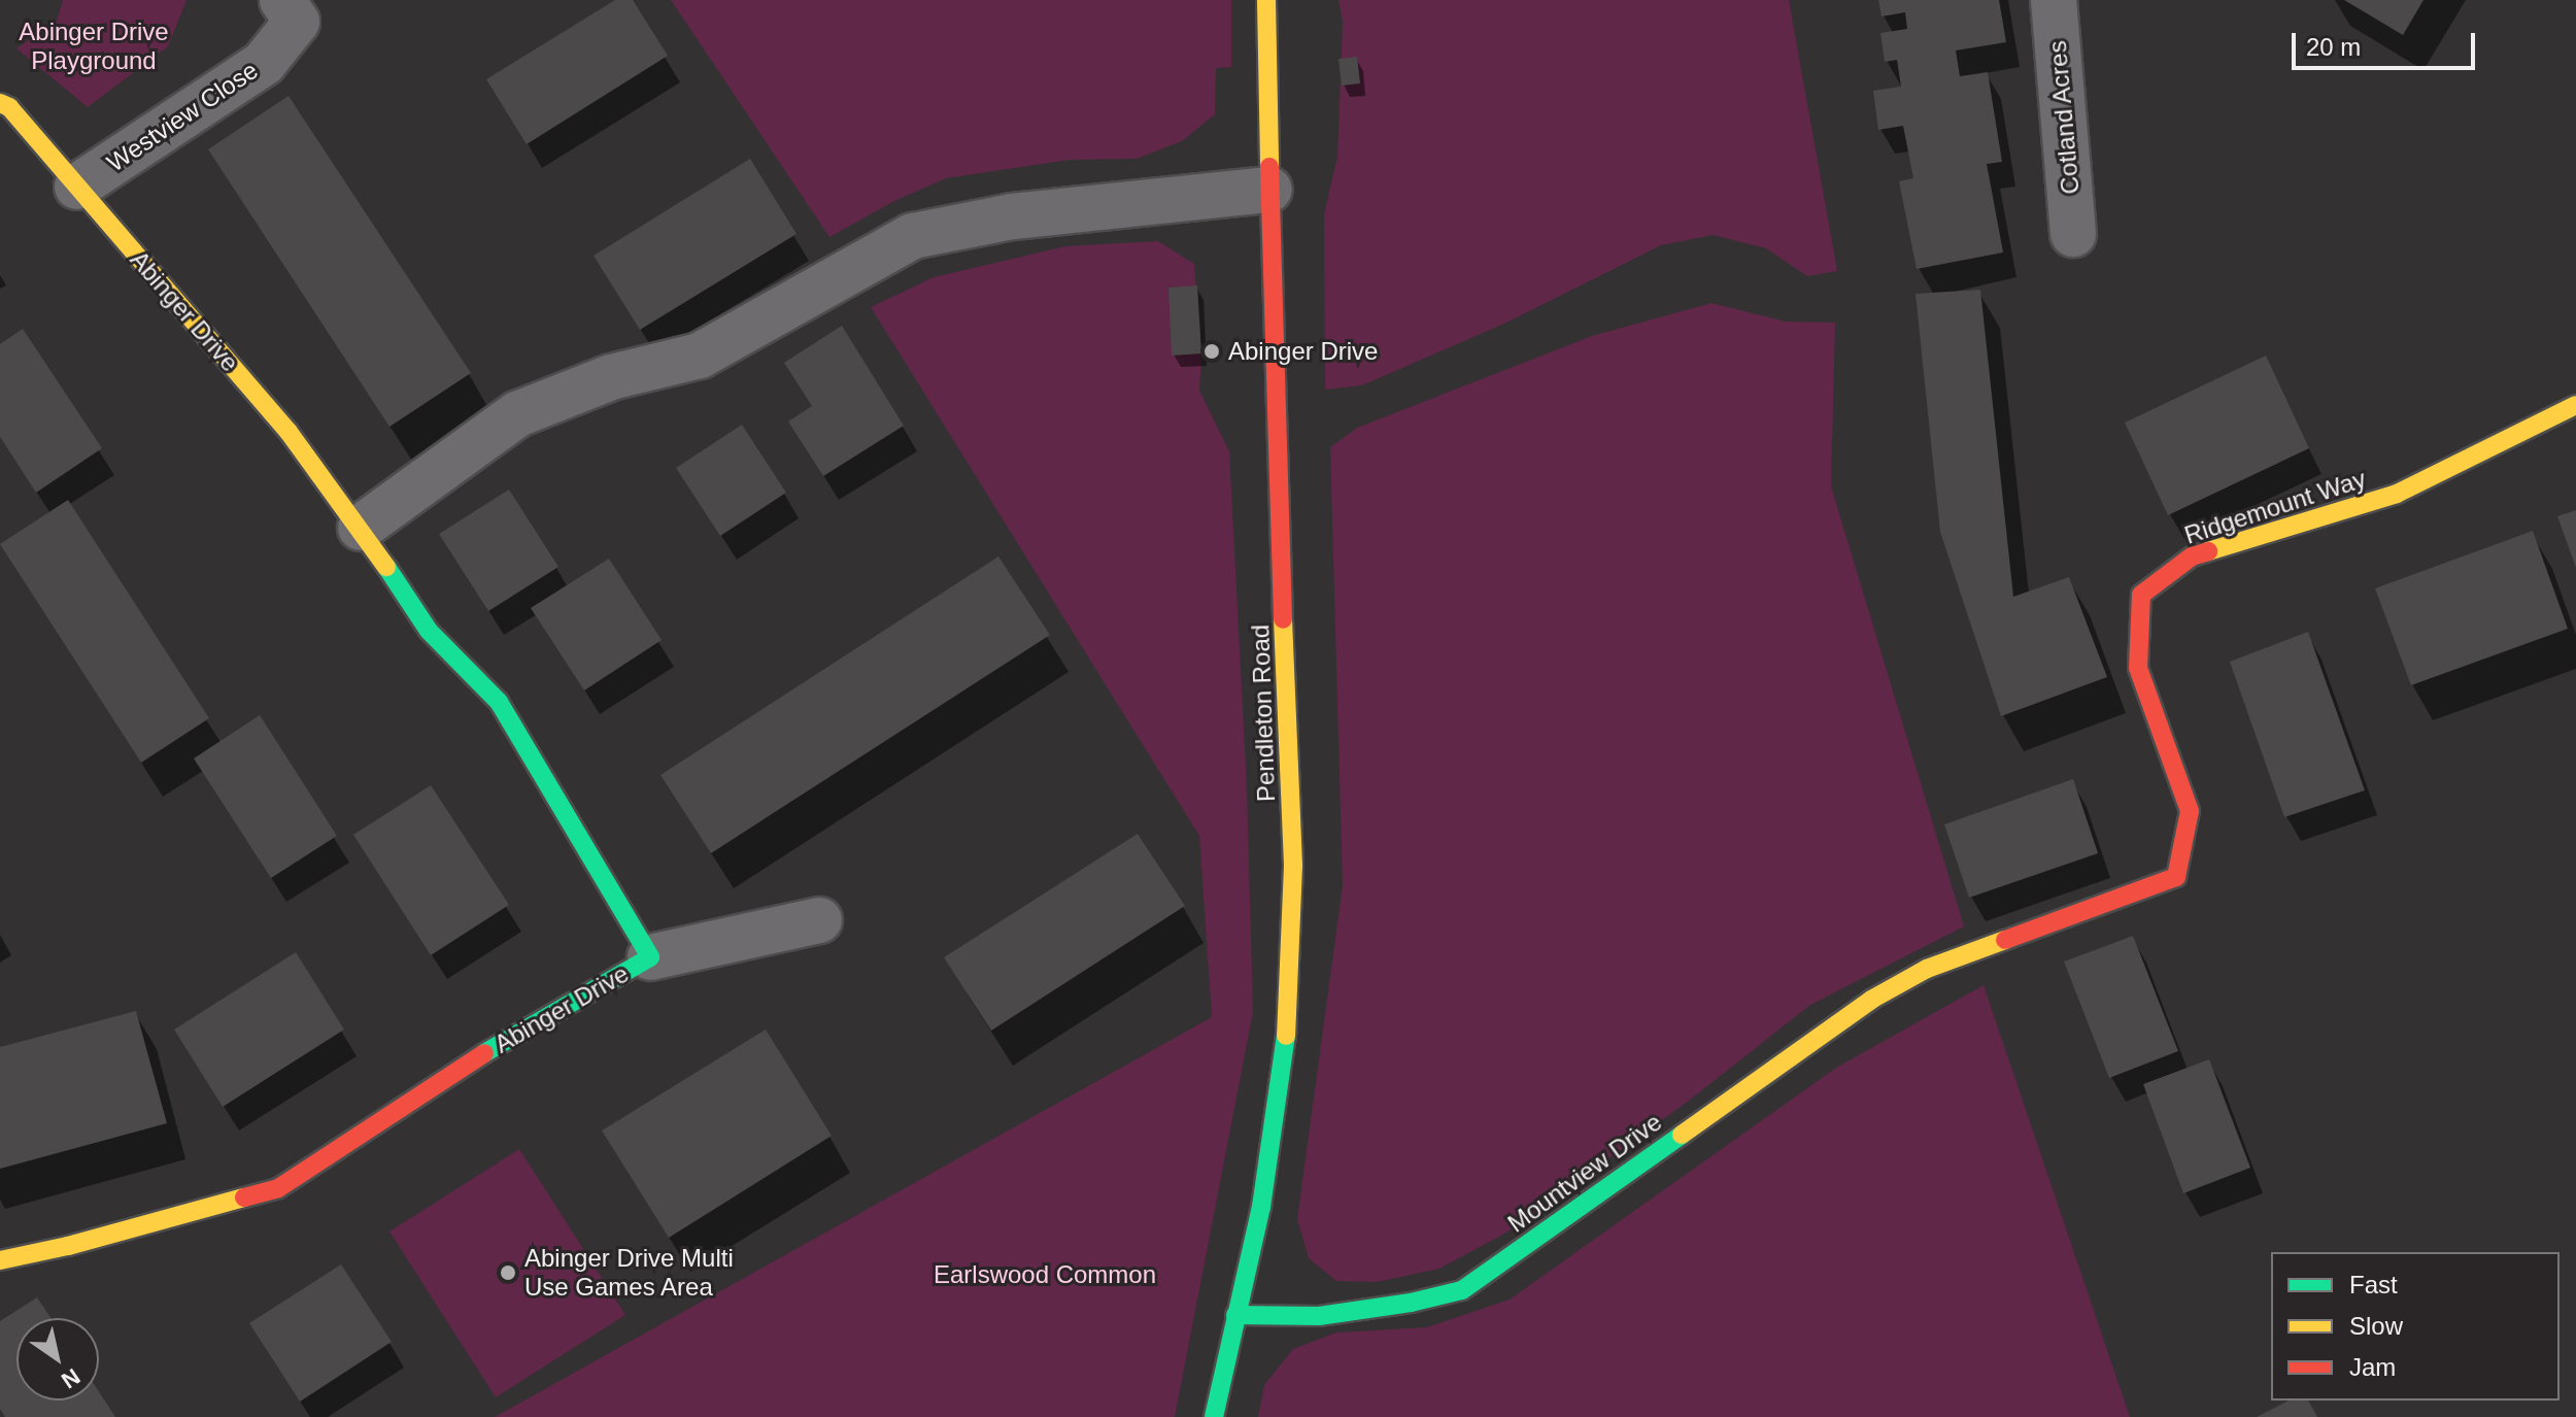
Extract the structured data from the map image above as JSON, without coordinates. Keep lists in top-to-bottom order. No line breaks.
{"streets":{"street":["Westview Close","Cotland Acres","Abinger Drive","Ridgemount Way","Pendleton Road","Mountview Drive"]},"crossings":[["Westview Close","Abinger Drive"],["Ridgemount Way","Mountview Drive"],["Pendleton Road","Mountview Drive"]],"parks":["Abinger Drive Playground","Earlswood Common"],"places":["Abinger Drive","Abinger Drive Multi Use Games Area"],"legend":["Fast","Slow","Jam"],"scale_bar":"20 m","north":"bottom right"}
